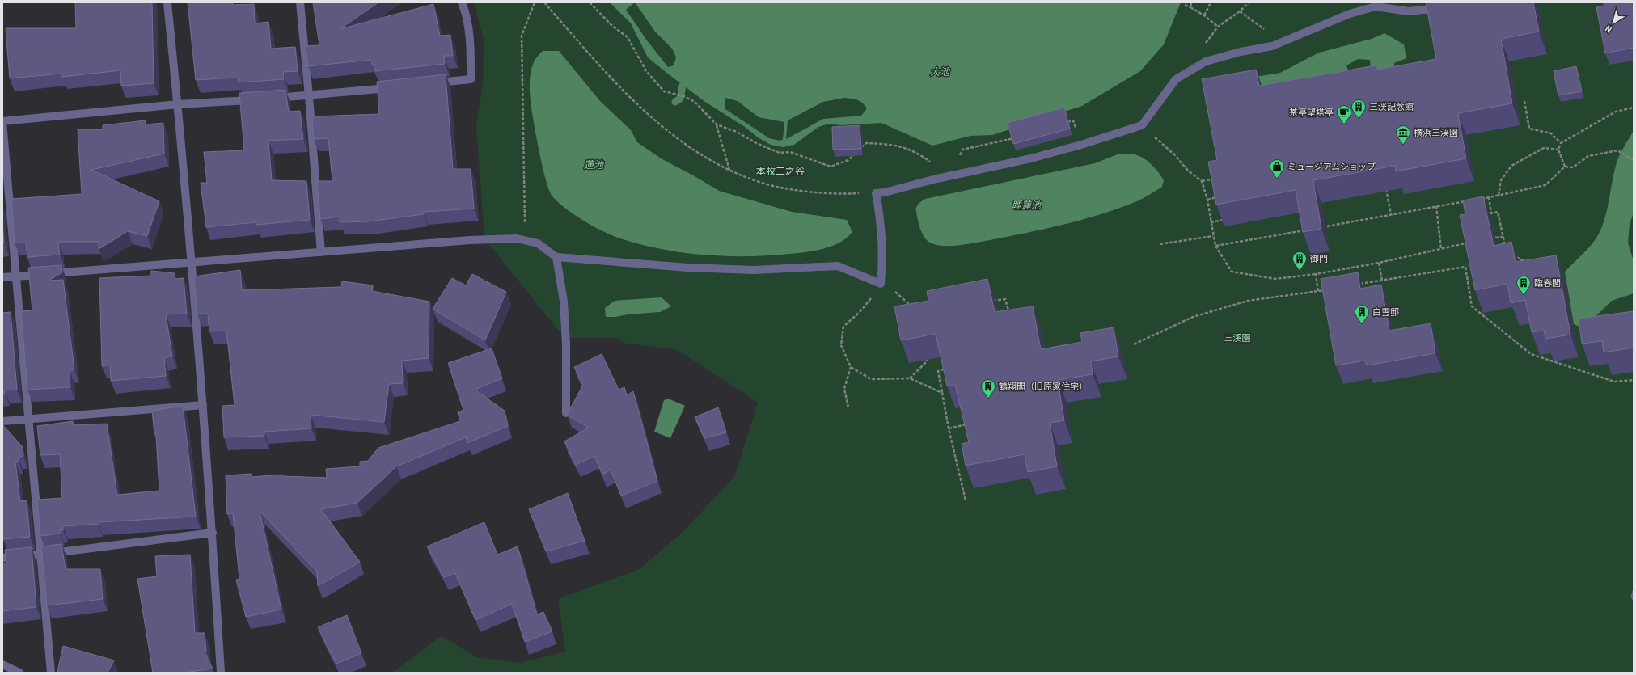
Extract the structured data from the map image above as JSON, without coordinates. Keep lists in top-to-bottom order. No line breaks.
{"districts":["本牧三之谷"],"water":["大池","蓮池","睡蓮池"],"parks":["三溪園"],"places":{"building":["三渓記念館","御門","臨春閣","白雲邸","鶴翔閣（旧原家住宅）"],"cafe":["茶亭望塔亭"],"museum":["横浜三渓園"],"shop":["ミュージアムショップ"]},"north":"bottom left"}
